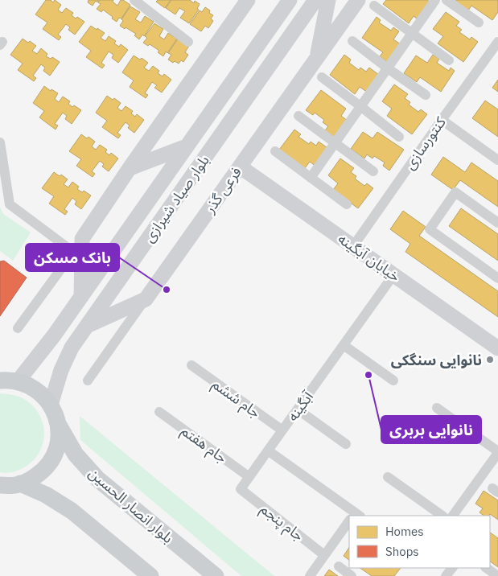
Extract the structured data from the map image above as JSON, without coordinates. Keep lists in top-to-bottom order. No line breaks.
{"streets":{"main road":["فرعی گذر","بلوار صیاد شیرازی","خیابان آبگینه","بلوار انصار الحسین"],"street":["کنتورسازی","جام ششم","آبگینه","جام هفتم","جام پنجم"]},"crossings":[["کنتورسازی","خیابان آبگینه"],["فرعی گذر","خیابان آبگینه"],["خیابان آبگینه","آبگینه"],["جام ششم","آبگینه"],["آبگینه","جام هفتم"],["آبگینه","جام پنجم"]],"places":["بانک مسکن","نانوایی سنگکی","نانوایی بربری"],"legend":["Homes","Shops"]}
